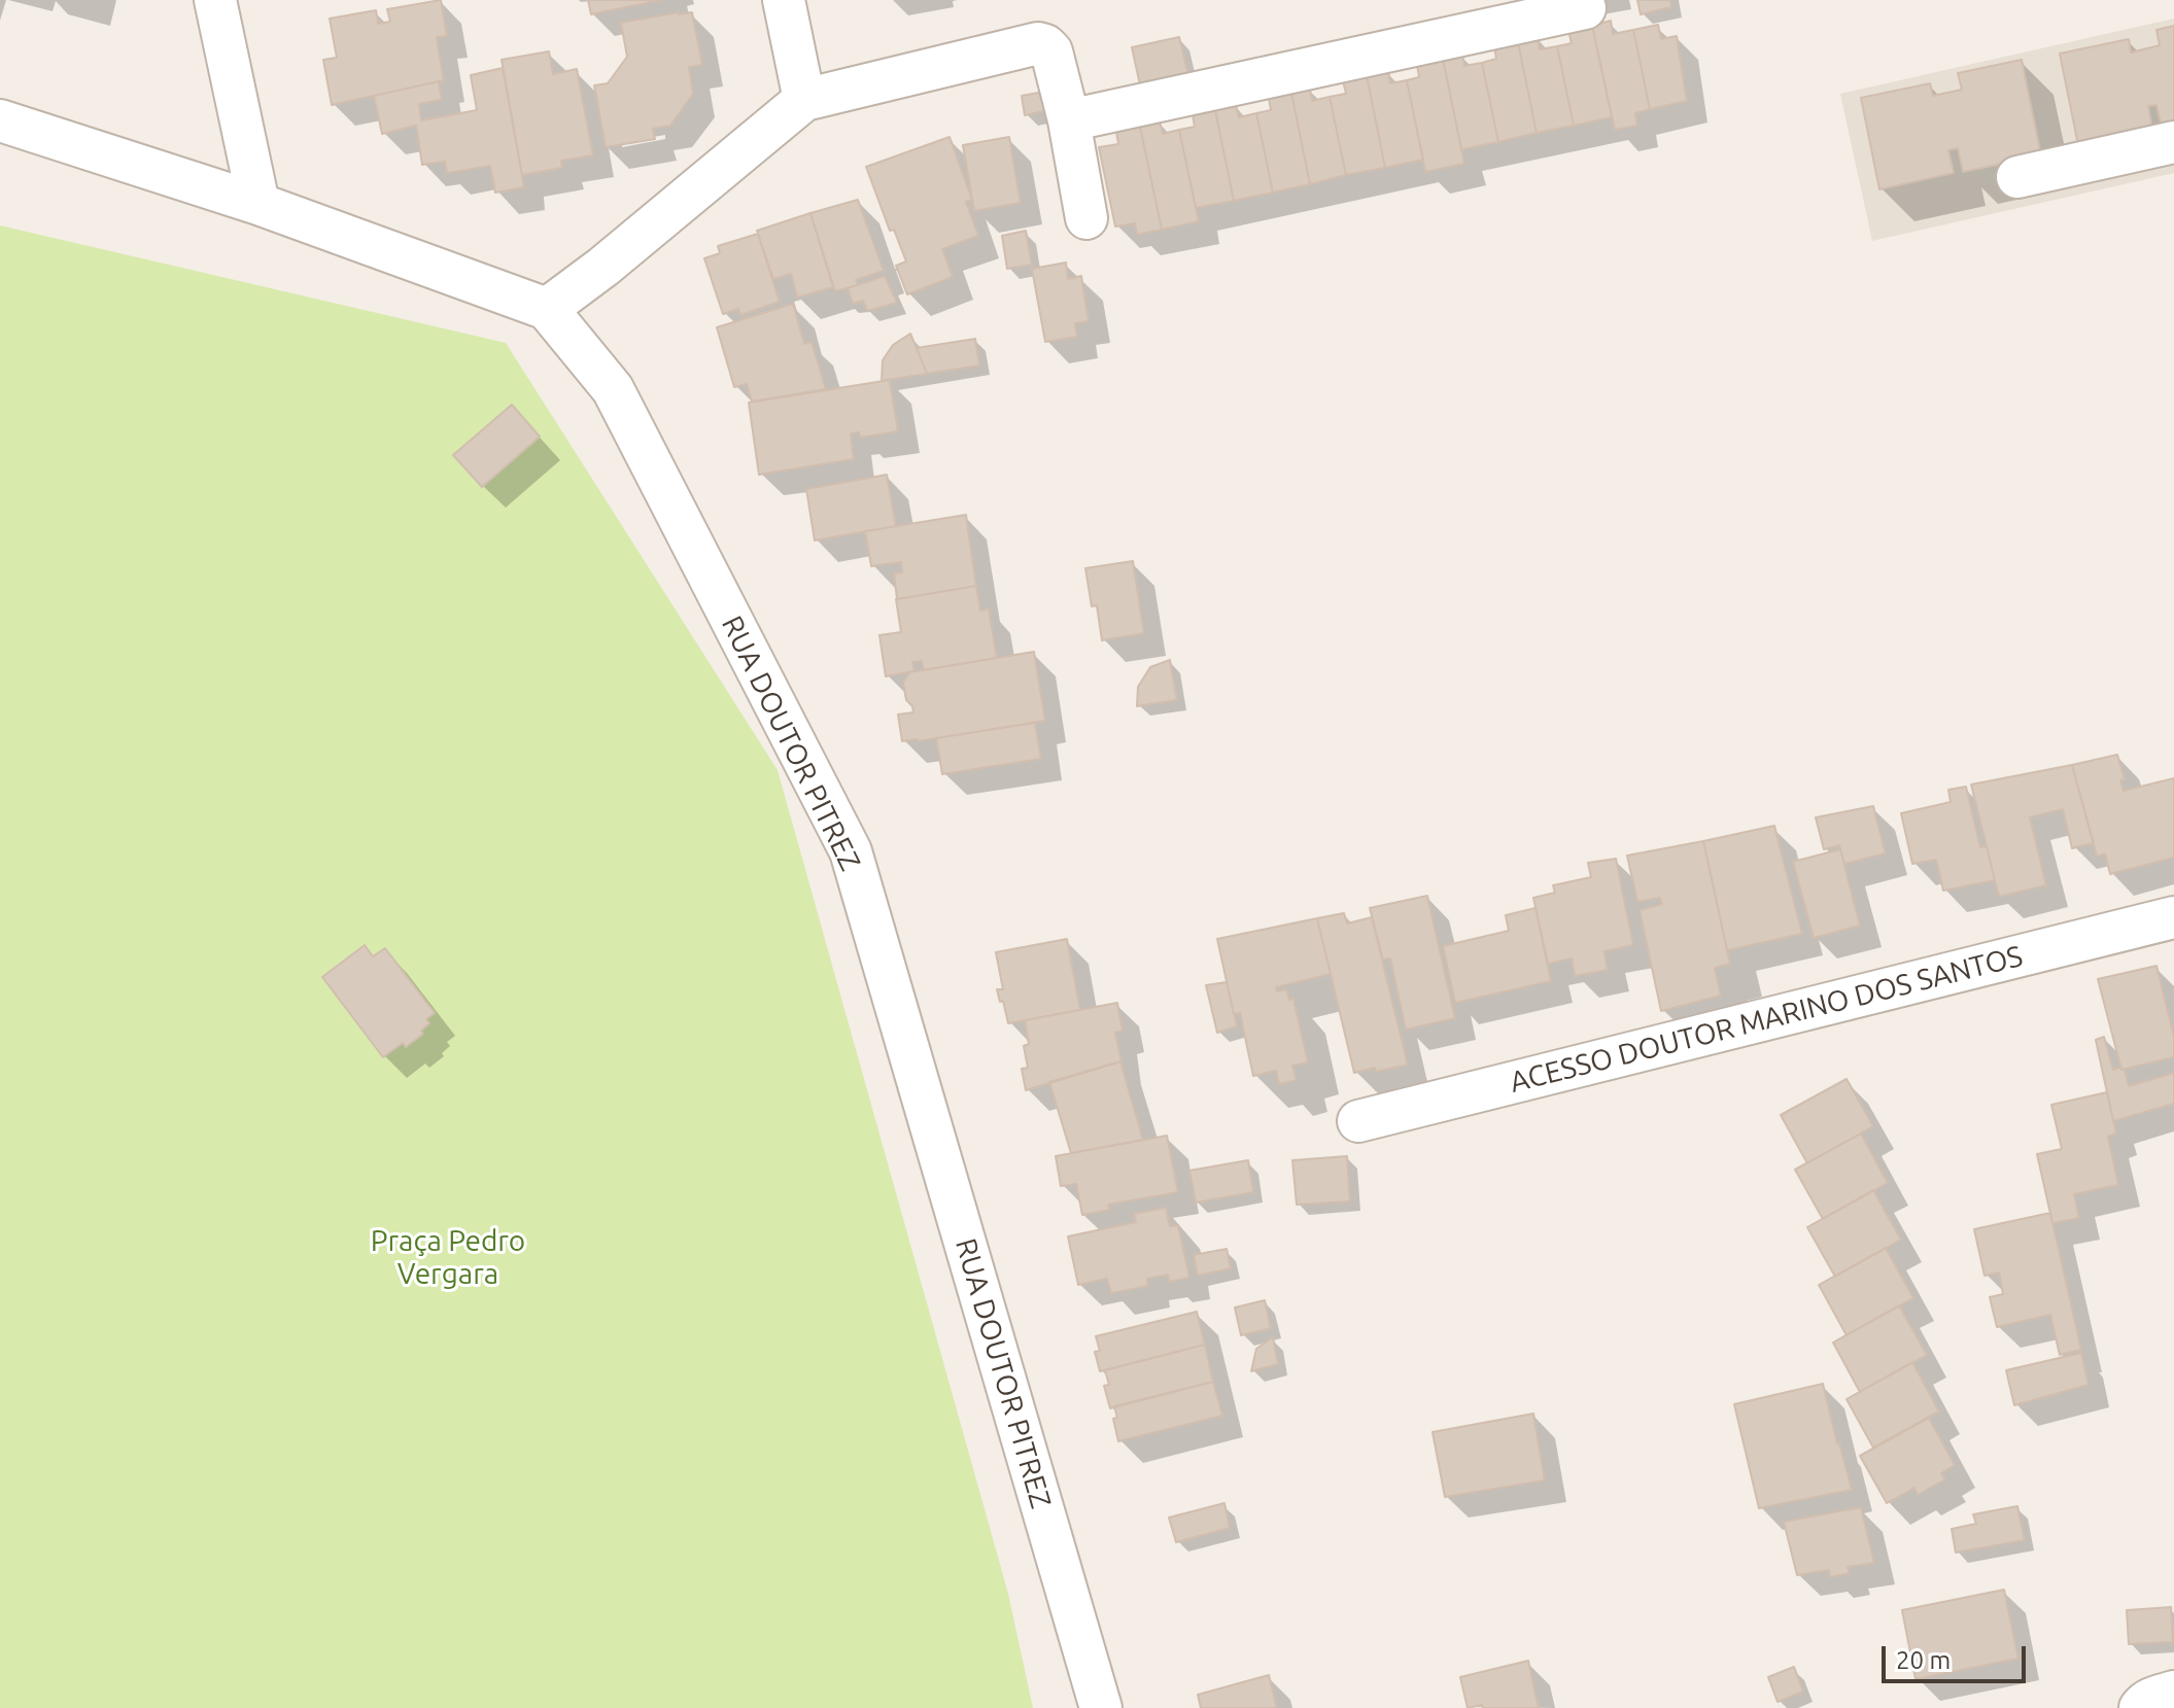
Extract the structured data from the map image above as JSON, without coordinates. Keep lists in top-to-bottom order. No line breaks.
{"streets":{"street":["RUA DOUTOR PITREZ","ACESSO DOUTOR MARINO DOS SANTOS"]},"parks":["Praça Pedro Vergara"],"scale_bar":"20 m"}
